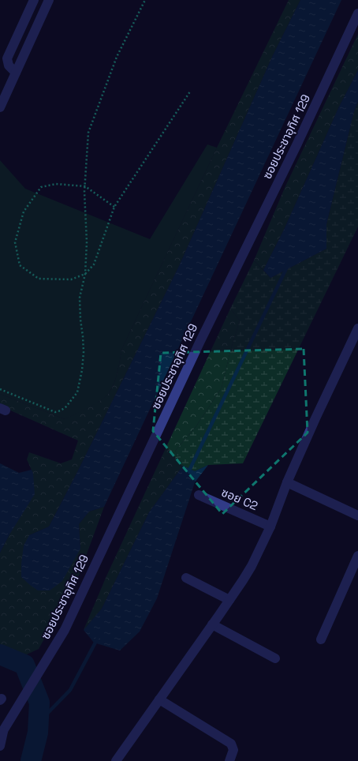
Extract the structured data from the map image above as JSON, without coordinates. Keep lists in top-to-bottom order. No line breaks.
{"streets":{"street":["ซอยประชาอุทิศ 129","ซอย C2"]}}
